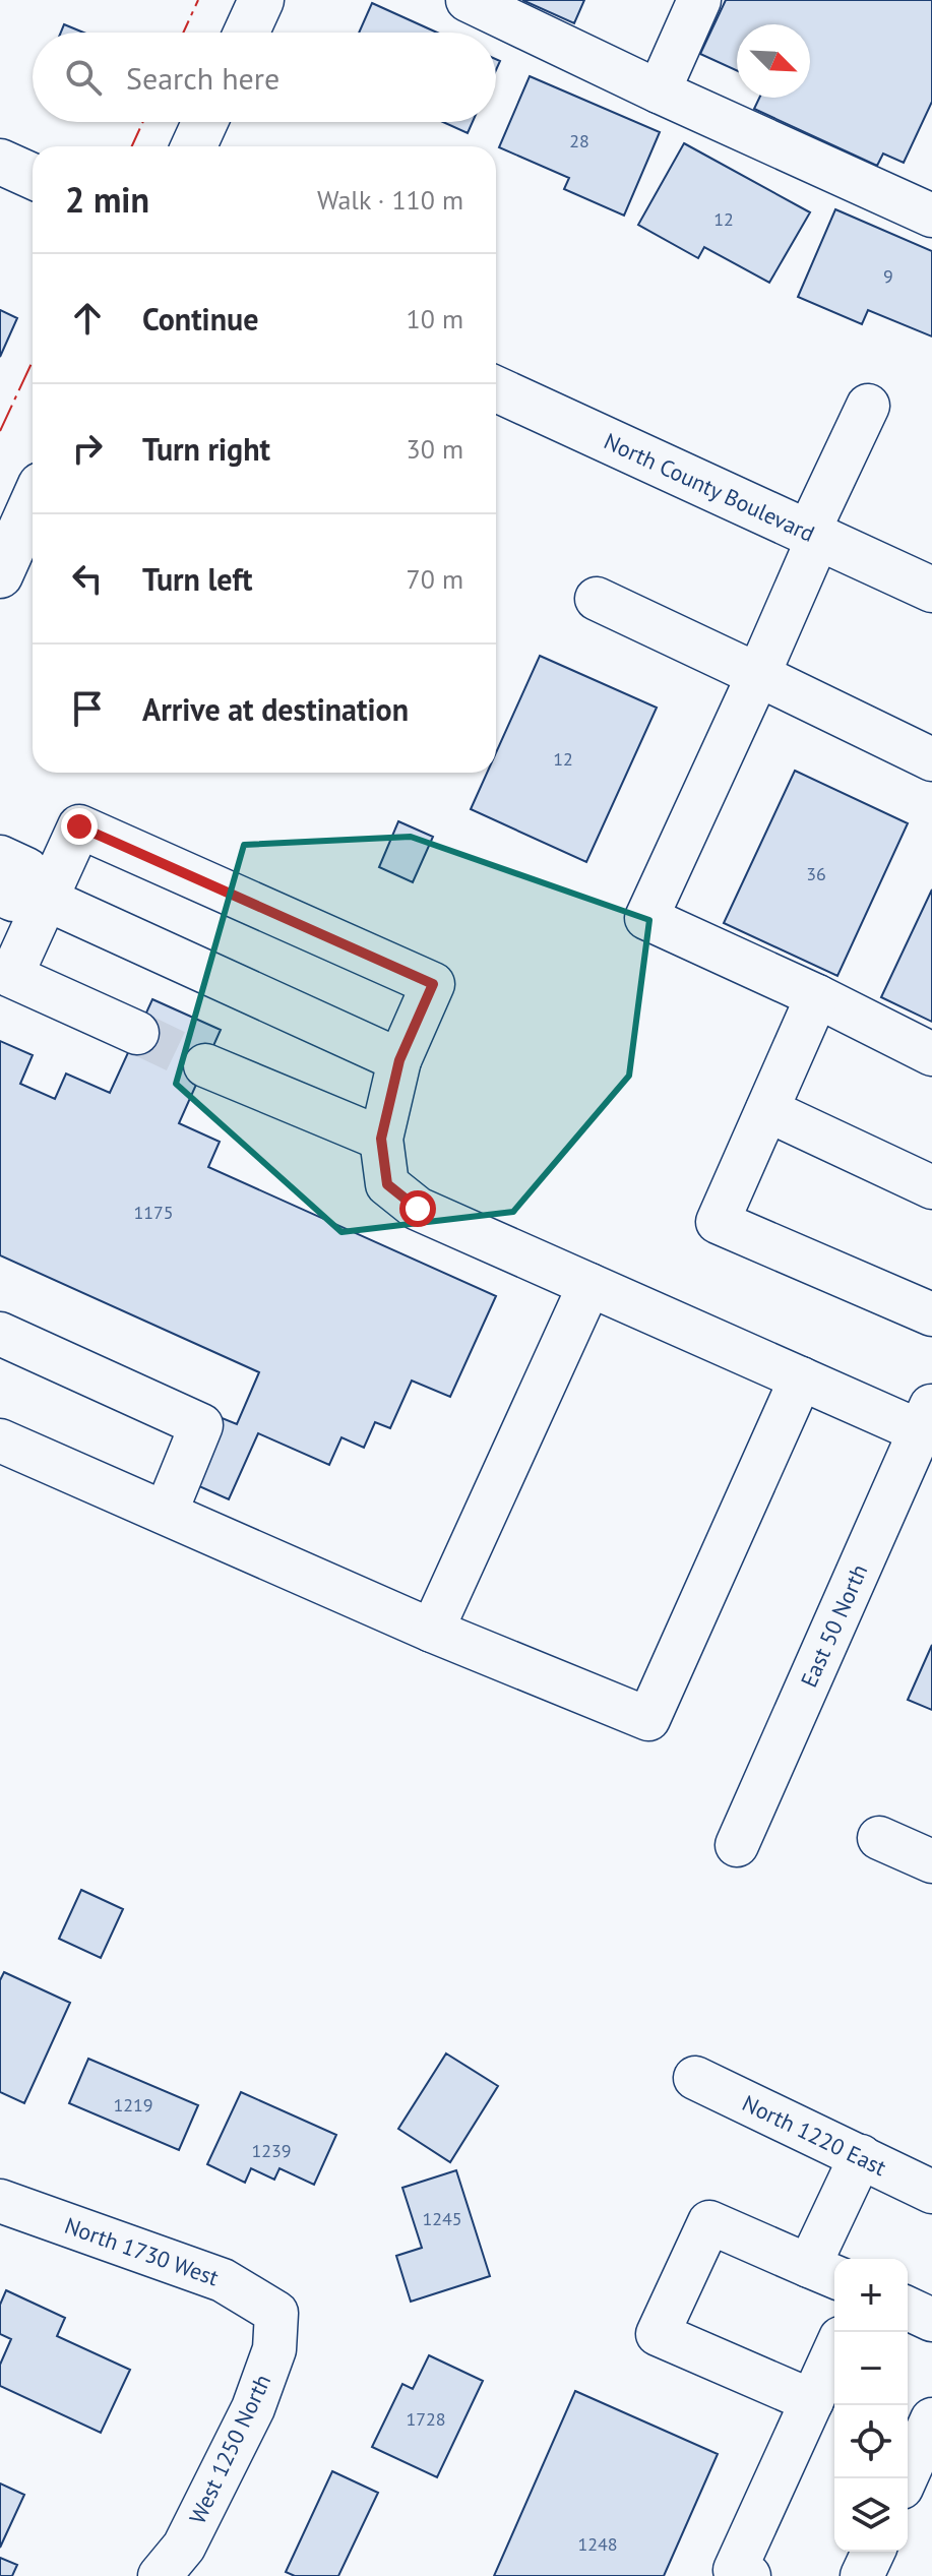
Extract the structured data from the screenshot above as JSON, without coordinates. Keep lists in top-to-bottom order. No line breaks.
{"streets":{"main road":["North County Boulevard"],"street":["East 50 North","North 1220 East","North 1730 West","West 1250 North"]},"crossings":[["North 1730 West","West 1250 North"]],"house_numbers":["28","12","9","12","36","1175","1219","1239","1245","1728","1248"],"north":"bottom right","page":{"search":"Search here","heading":["2 min","Walk · 110 m"],"list":[["Continue","10 m"],["Turn right","30 m"],["Turn left","70 m"],"Arrive at destination"],"map_buttons":["+","−"]}}
